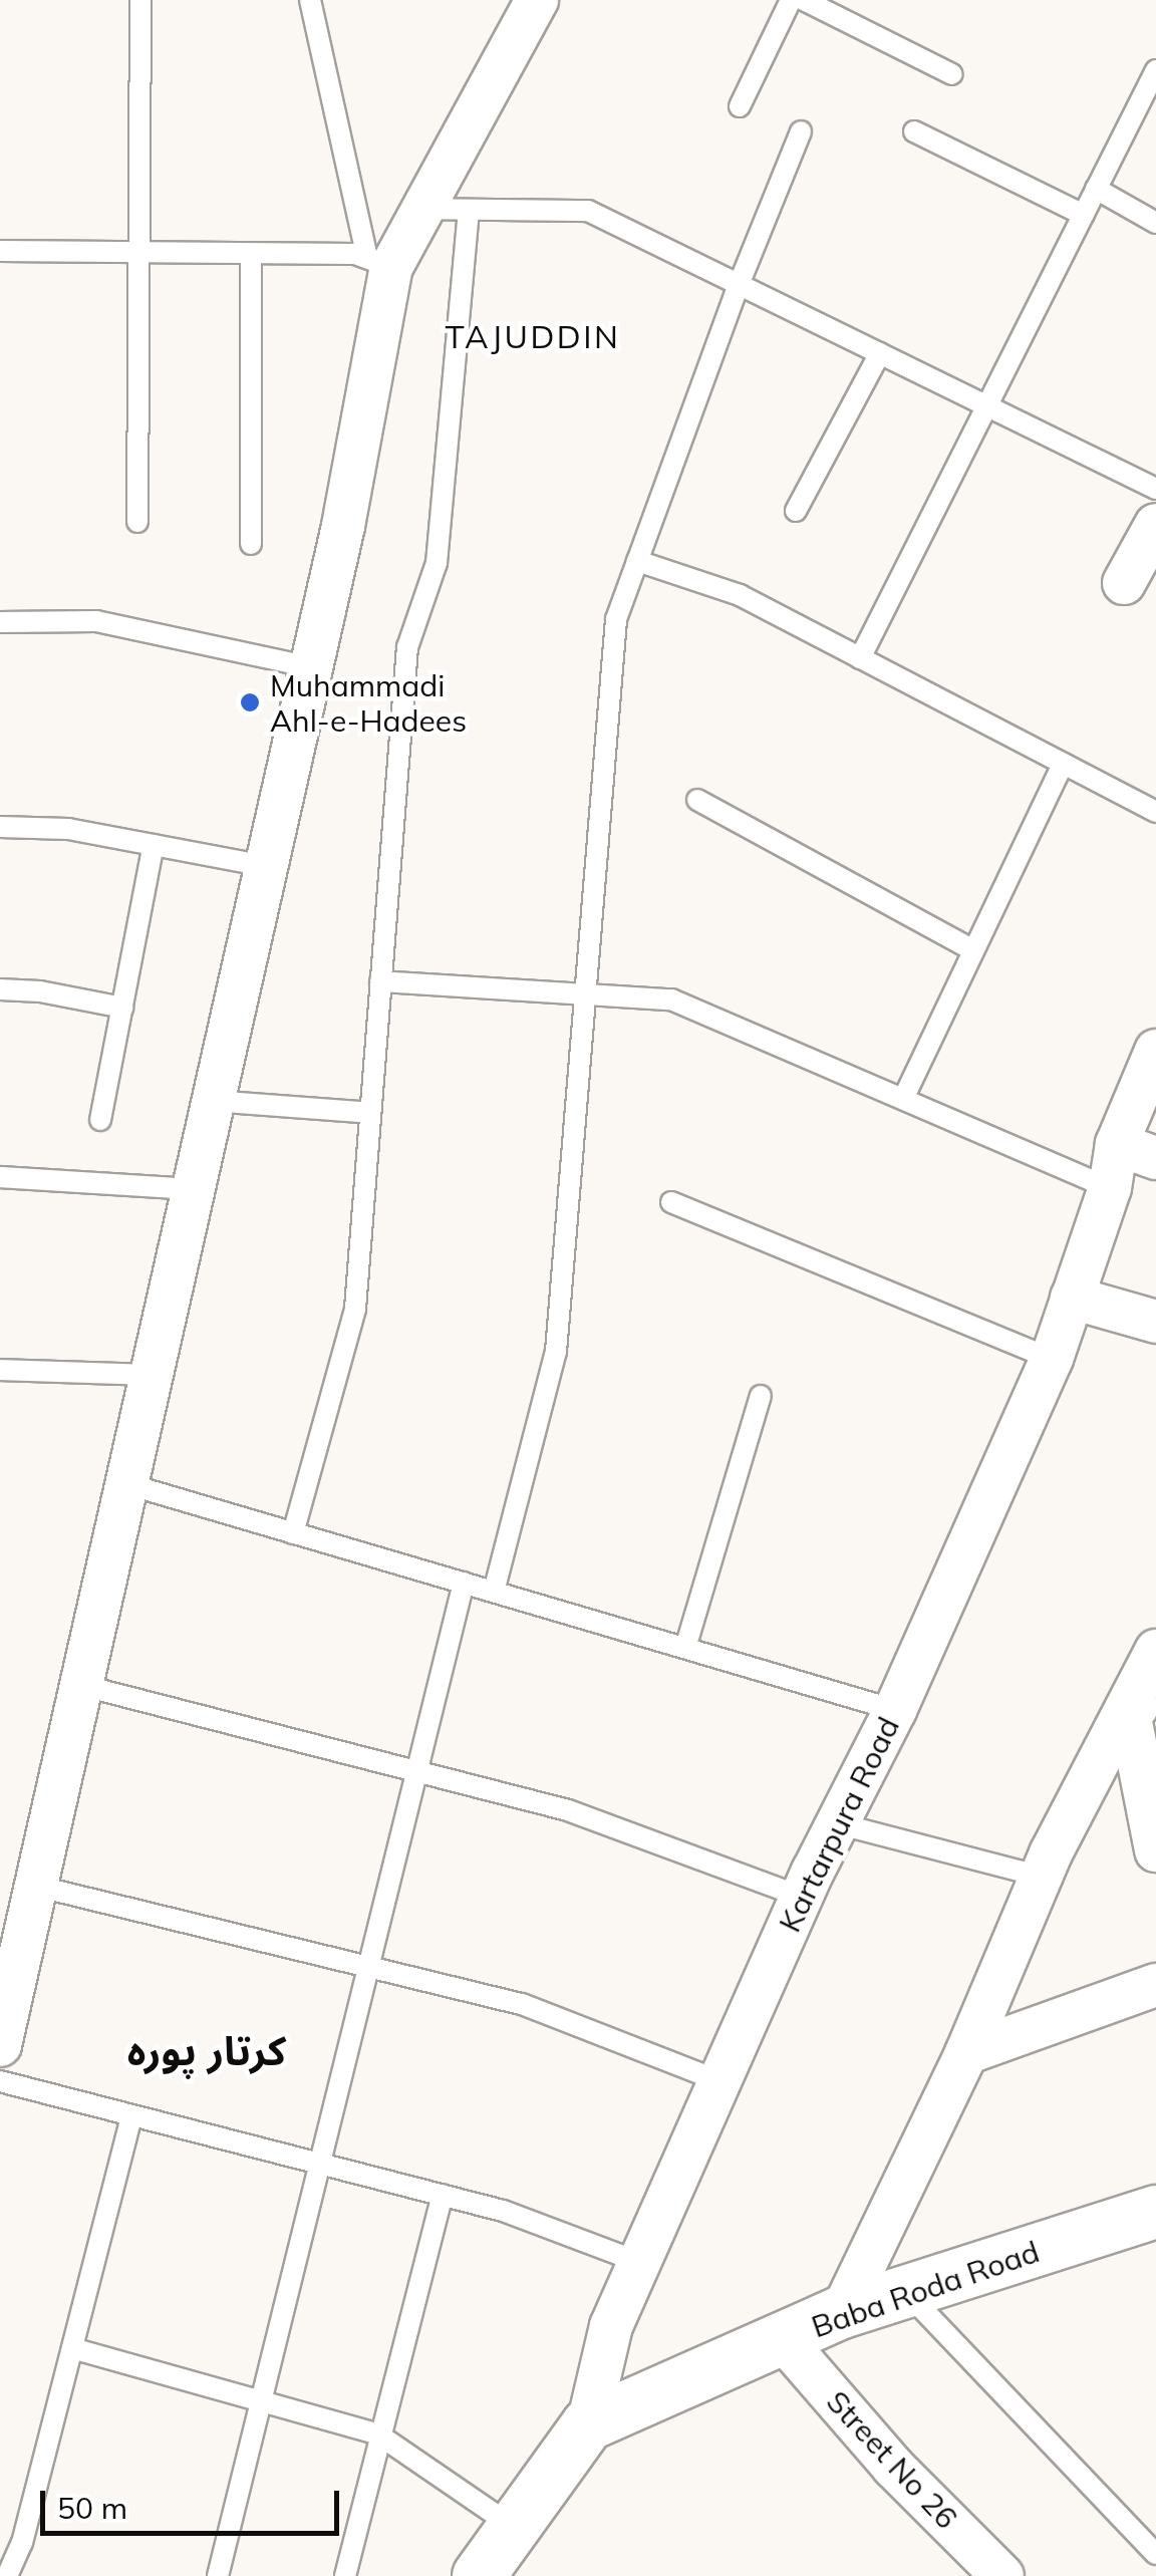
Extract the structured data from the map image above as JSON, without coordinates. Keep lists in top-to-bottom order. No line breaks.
{"streets":{"street":["Kartarpura Road","Baba Roda Road","Street No 26"]},"crossings":[["Kartarpura Road","Baba Roda Road"],["Baba Roda Road","Street No 26"]],"districts":["TAJUDDIN","کرتار پورہ"],"places":["Muhammadi Ahl-e-Hadees"],"scale_bar":"50 m"}
